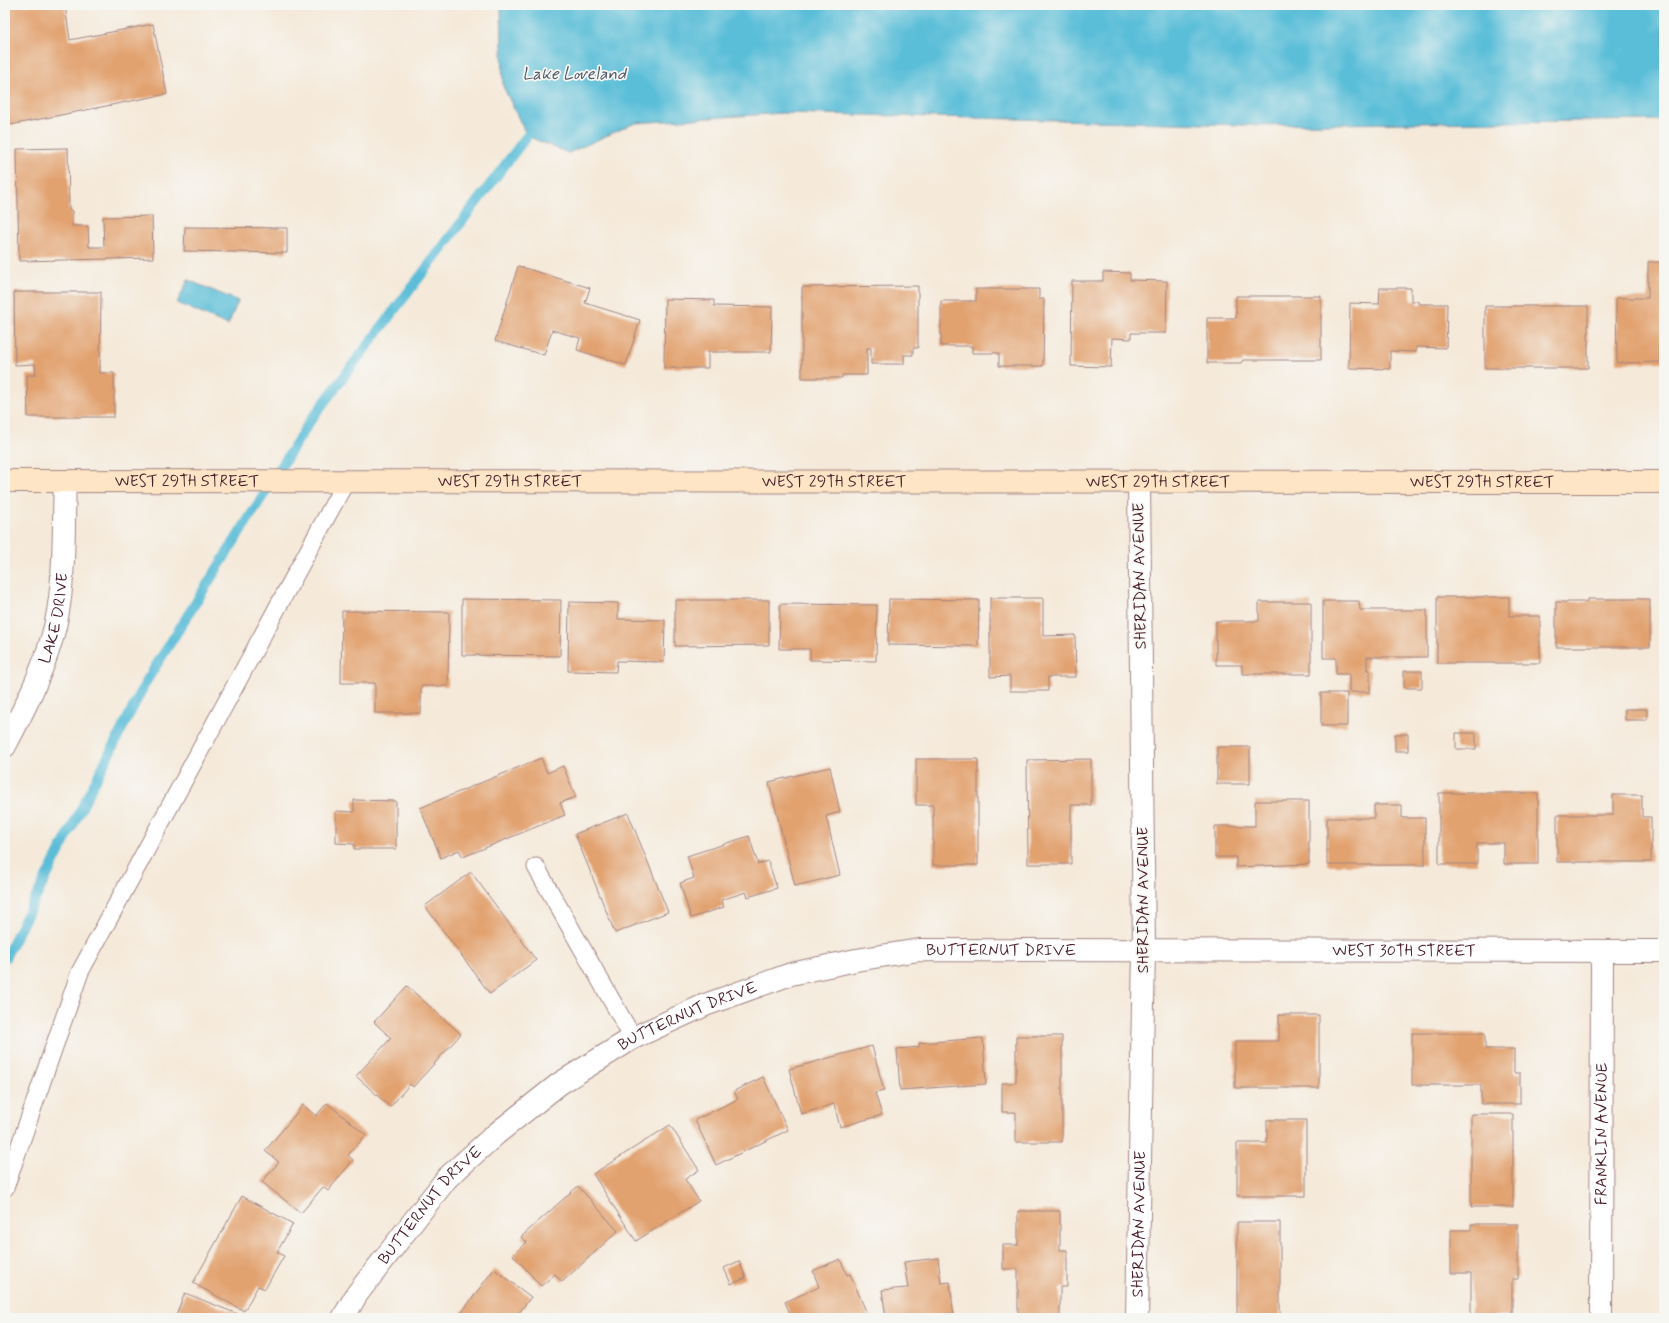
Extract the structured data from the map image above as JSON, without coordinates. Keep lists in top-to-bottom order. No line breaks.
{"streets":{"main road":["WEST 29TH STREET"],"street":["SHERIDAN AVENUE","LAKE DRIVE","BUTTERNUT DRIVE","WEST 30TH STREET","FRANKLIN AVENUE"]},"crossings":[["WEST 29TH STREET","SHERIDAN AVENUE"],["WEST 29TH STREET","LAKE DRIVE"],["SHERIDAN AVENUE","BUTTERNUT DRIVE"],["SHERIDAN AVENUE","WEST 30TH STREET"],["BUTTERNUT DRIVE","WEST 30TH STREET"],["WEST 30TH STREET","FRANKLIN AVENUE"]],"water":["Lake Loveland"]}
